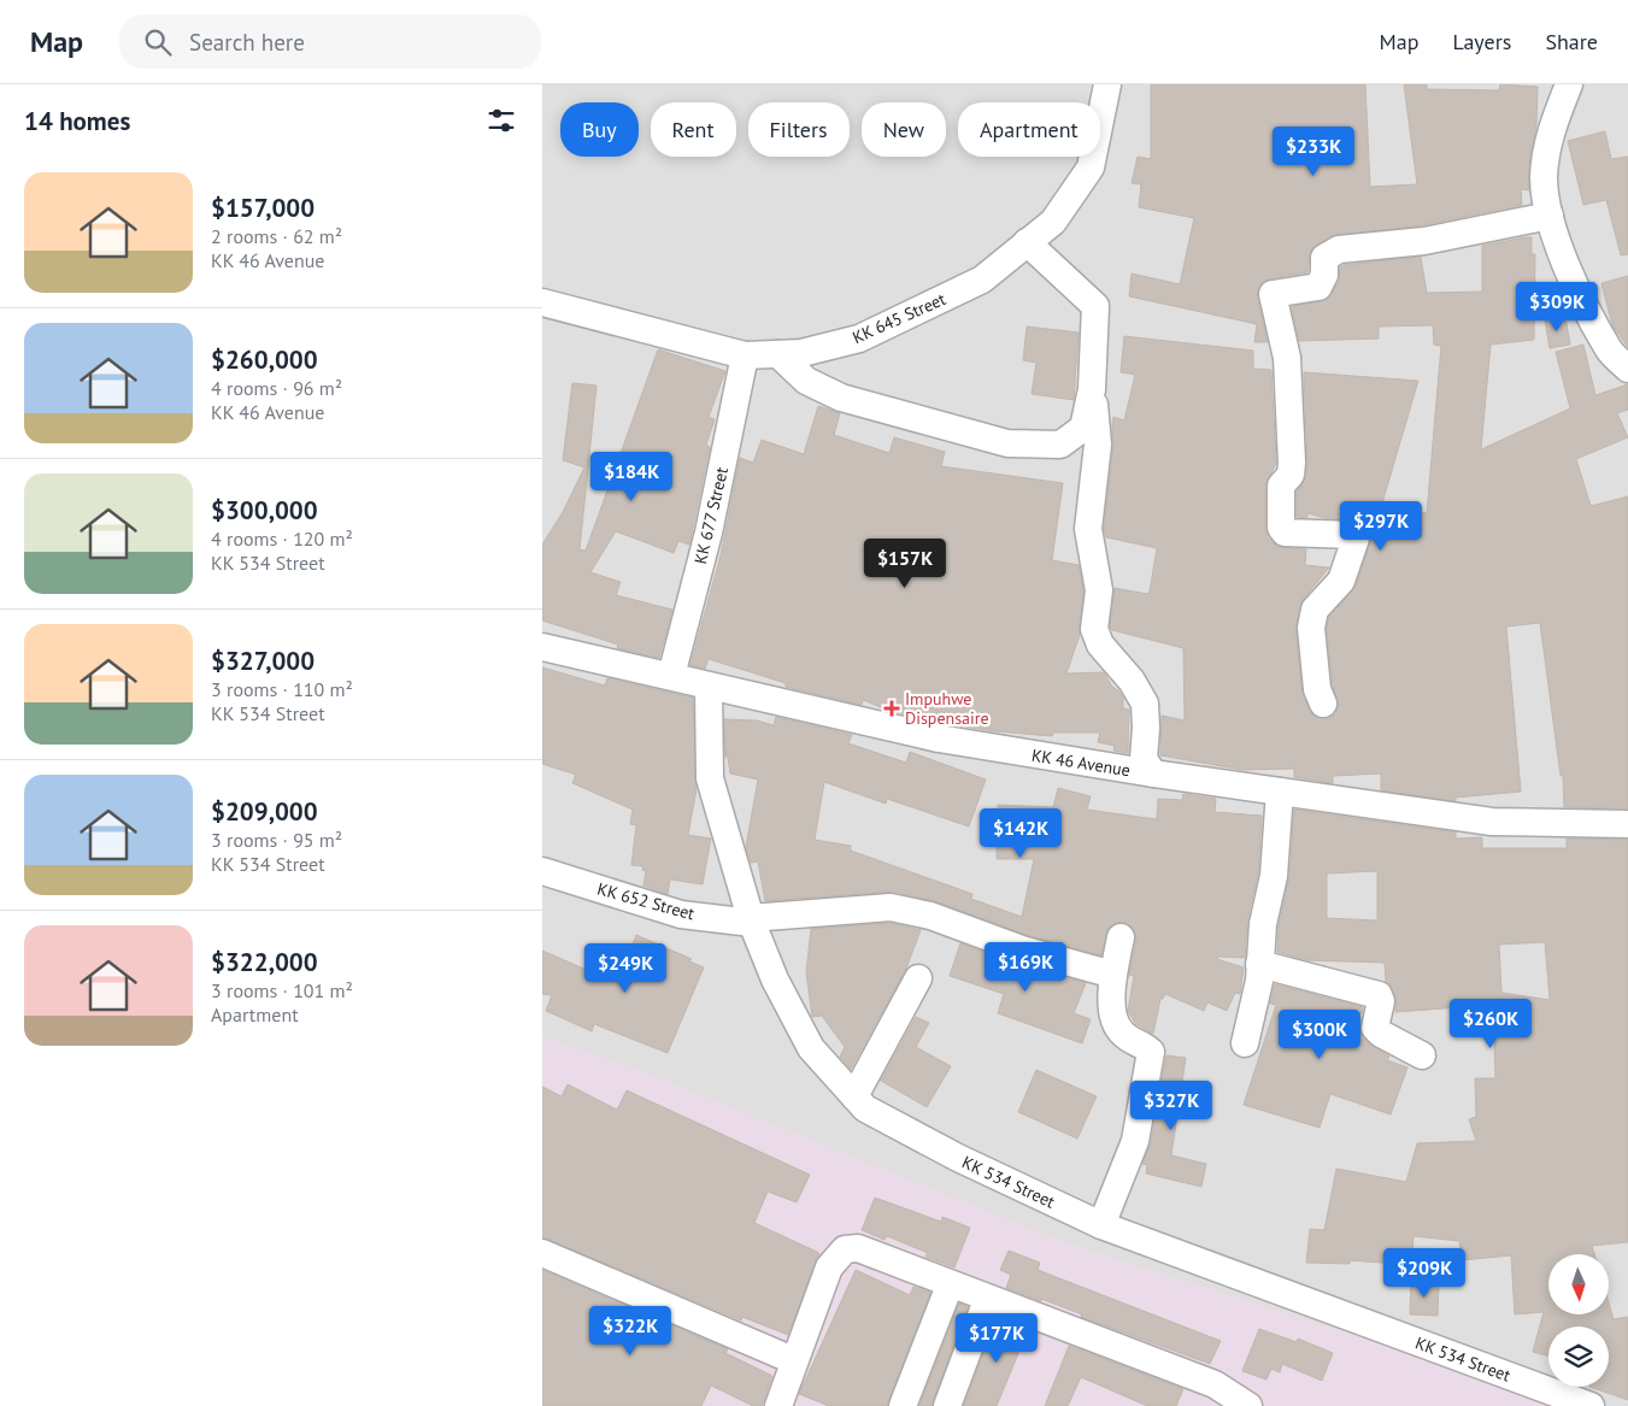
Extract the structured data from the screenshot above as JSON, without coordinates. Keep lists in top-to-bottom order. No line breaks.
{"streets":{"street":["KK 645 Street","KK 677 Street","KK 46 Avenue","KK 652 Street","KK 534 Street"]},"crossings":[["KK 645 Street","KK 677 Street"],["KK 677 Street","KK 46 Avenue"],["KK 46 Avenue","KK 534 Street"],["KK 652 Street","KK 534 Street"]],"places":{"health":["Impuhwe Dispensaire"]},"north":"bottom","page":{"header":"Map","search":"Search here","nav":["Map","Layers","Share"],"heading":"14 homes","chip":["Buy","Rent","Filters","New","Apartment"],"price":["$233K","$309K","$184K","$297K","$157K","$142K","$169K","$249K","$260K","$300K","$327K","$209K","$322K","$177K"],"list":[{"name":"$157,000","note":"2 rooms · 62 m² · KK 46 Avenue"},{"name":"$260,000","note":"4 rooms · 96 m² · KK 46 Avenue"},{"name":"$300,000","note":"4 rooms · 120 m² · KK 534 Street"},{"name":"$327,000","note":"3 rooms · 110 m² · KK 534 Street"},{"name":"$209,000","note":"3 rooms · 95 m² · KK 534 Street"},{"name":"$322,000","note":"3 rooms · 101 m² · Apartment"}]}}
